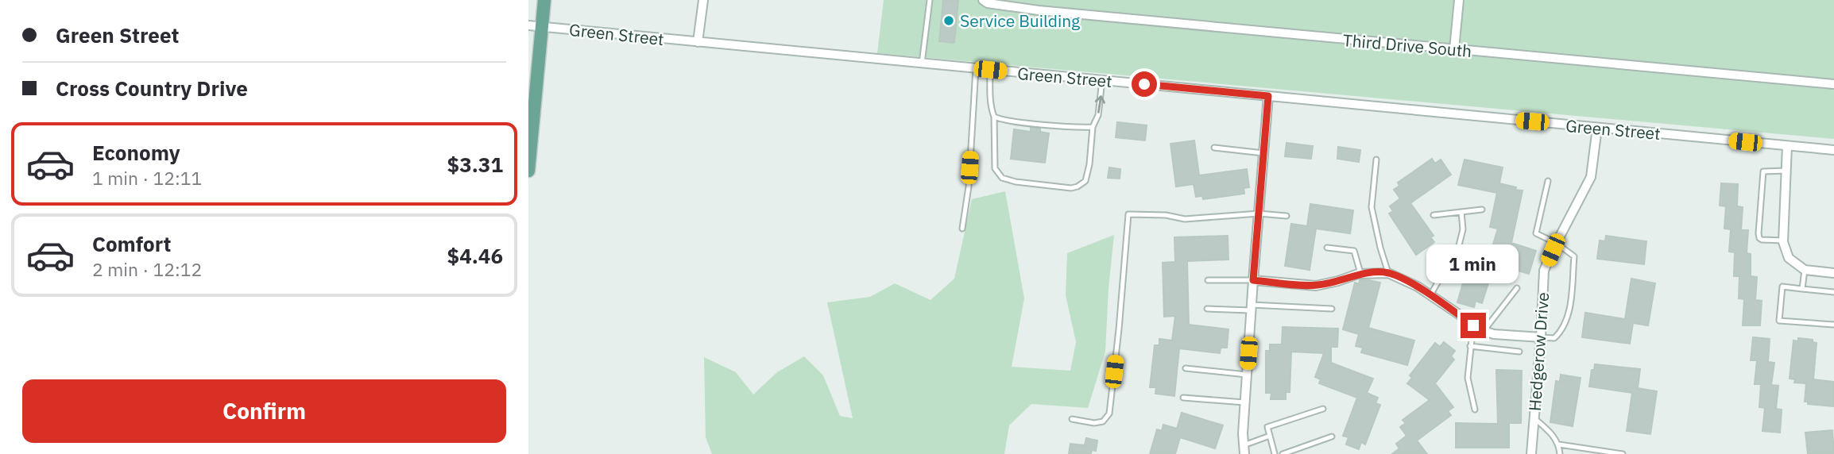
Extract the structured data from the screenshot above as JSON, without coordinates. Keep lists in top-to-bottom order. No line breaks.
{"streets":{"street":["Green Street","Third Drive South","Hedgerow Drive"]},"crossings":[["Green Street","Hedgerow Drive"]],"places":["Service Building"],"page":{"banner":["Green Street","Cross Country Drive"],"list":[{"name":"Economy","note":"1 min · 12:11","value":"$3.31"},{"name":"Comfort","note":"2 min · 12:12","value":"$4.46"}],"bubble":"1 min","buttons":"Confirm"}}
